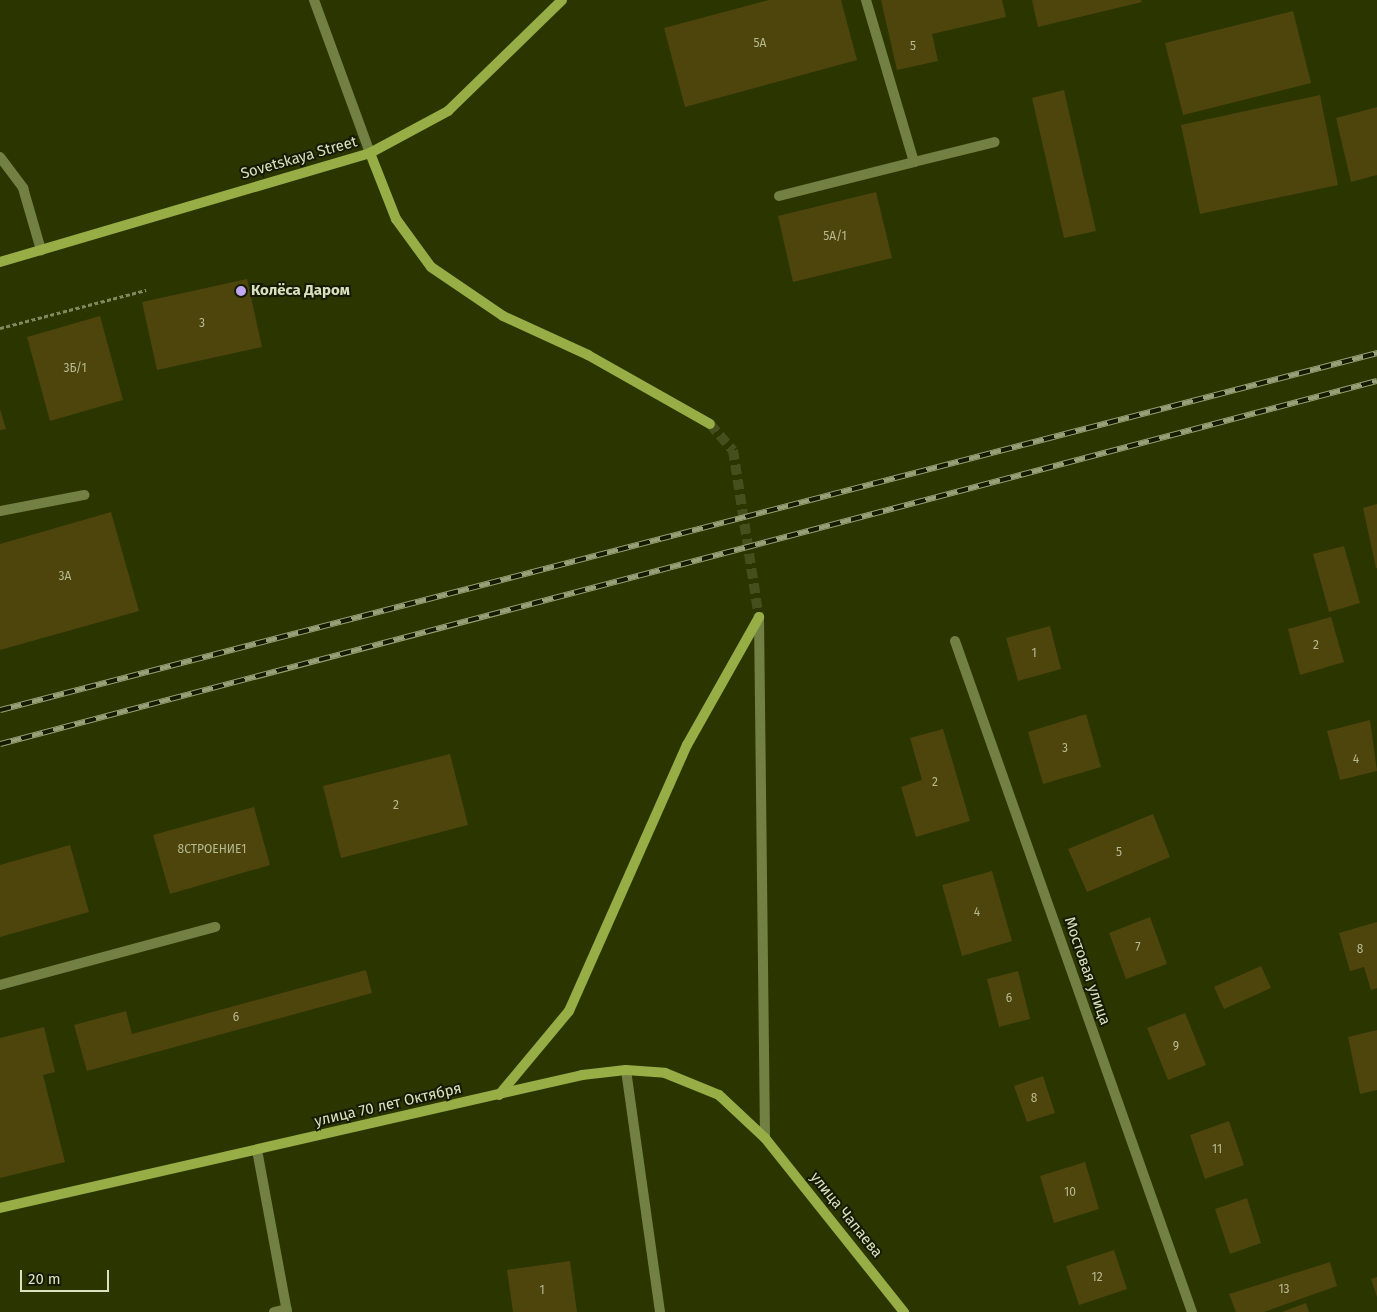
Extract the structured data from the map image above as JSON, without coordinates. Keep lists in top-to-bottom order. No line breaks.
{"streets":{"main road":["Sovetskaya Street","улица 70 лет Октября","улица Чапаева"],"street":["Мостовая улица"]},"crossings":[["улица 70 лет Октября","улица Чапаева"]],"places":["Колёса Даром"],"house_numbers":["5А","5","5А/1","3","3Б/1","3А","2","1","3","4","2","2","8СТРОЕНИЕ1","5","4","7","8","6","6","9","8","11","10","12","13","1"],"scale_bar":"20 m"}
